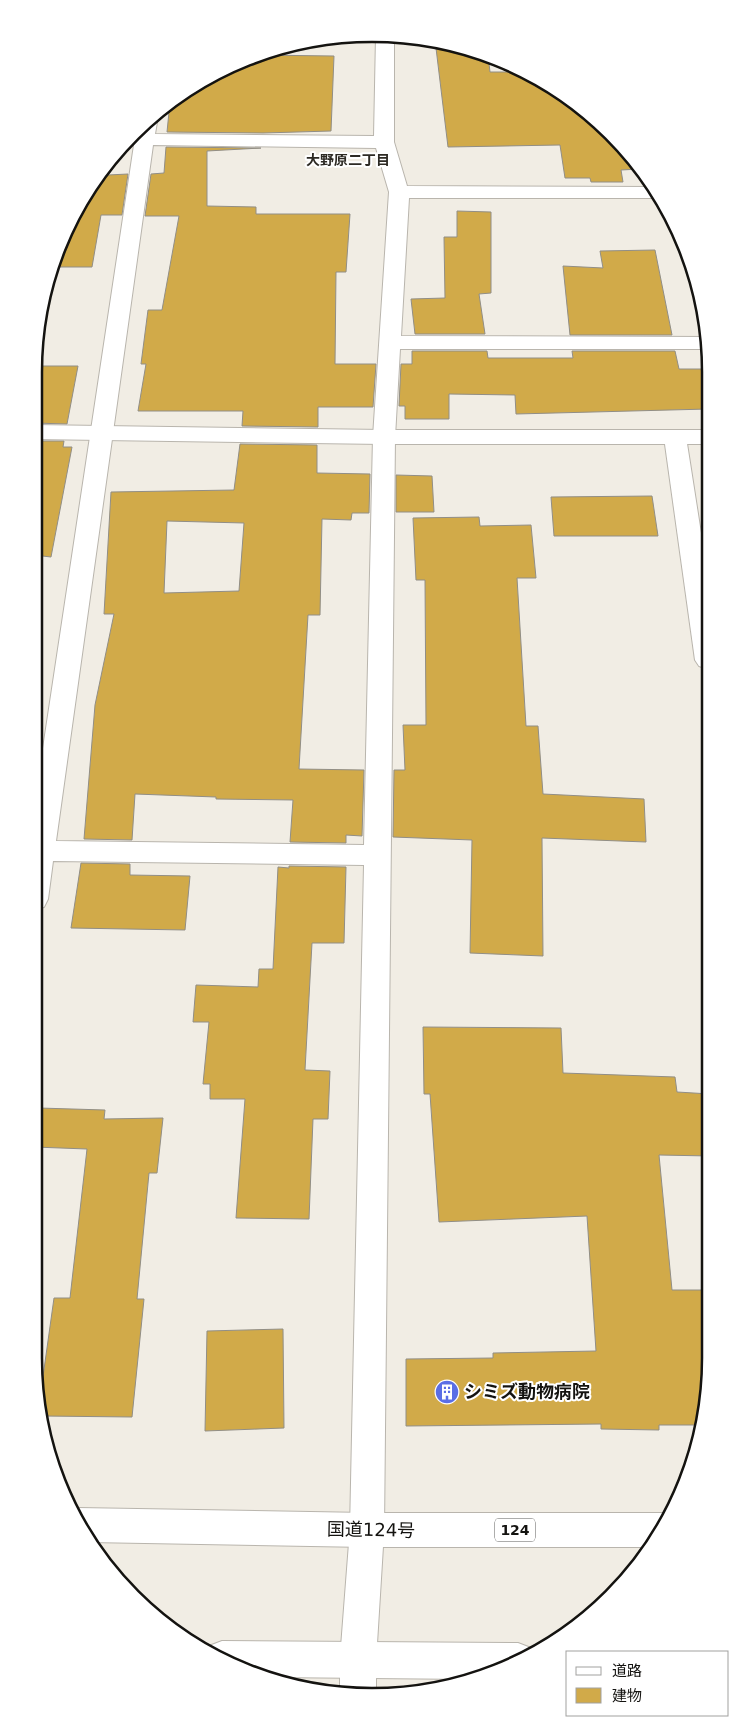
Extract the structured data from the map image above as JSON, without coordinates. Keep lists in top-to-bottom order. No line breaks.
{"streets":{"main road":["国道124号","124"]},"districts":["大野原二丁目"],"places":{"building":["シミズ動物病院"]},"legend":["道路","建物"]}
